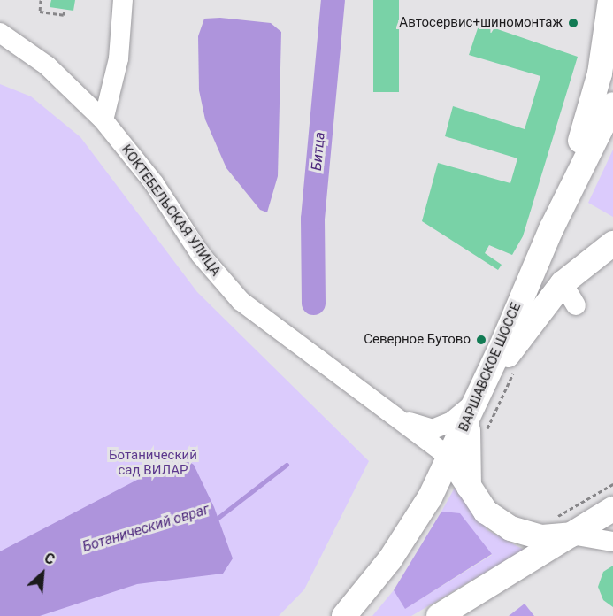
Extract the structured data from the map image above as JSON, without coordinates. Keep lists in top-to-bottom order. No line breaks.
{"streets":{"main road":["ВАРШАВСКОЕ ШОССЕ"],"street":["КОКТЕБЕЛЬСКАЯ УЛИЦА"]},"crossings":[["КОКТЕБЕЛЬСКАЯ УЛИЦА","ВАРШАВСКОЕ ШОССЕ"]],"water":["Битца","Ботанический овраг"],"parks":["Ботанический сад ВИЛАР"],"places":["Автосервис+шиномонтаж","Северное Бутово"],"north":"top right"}
